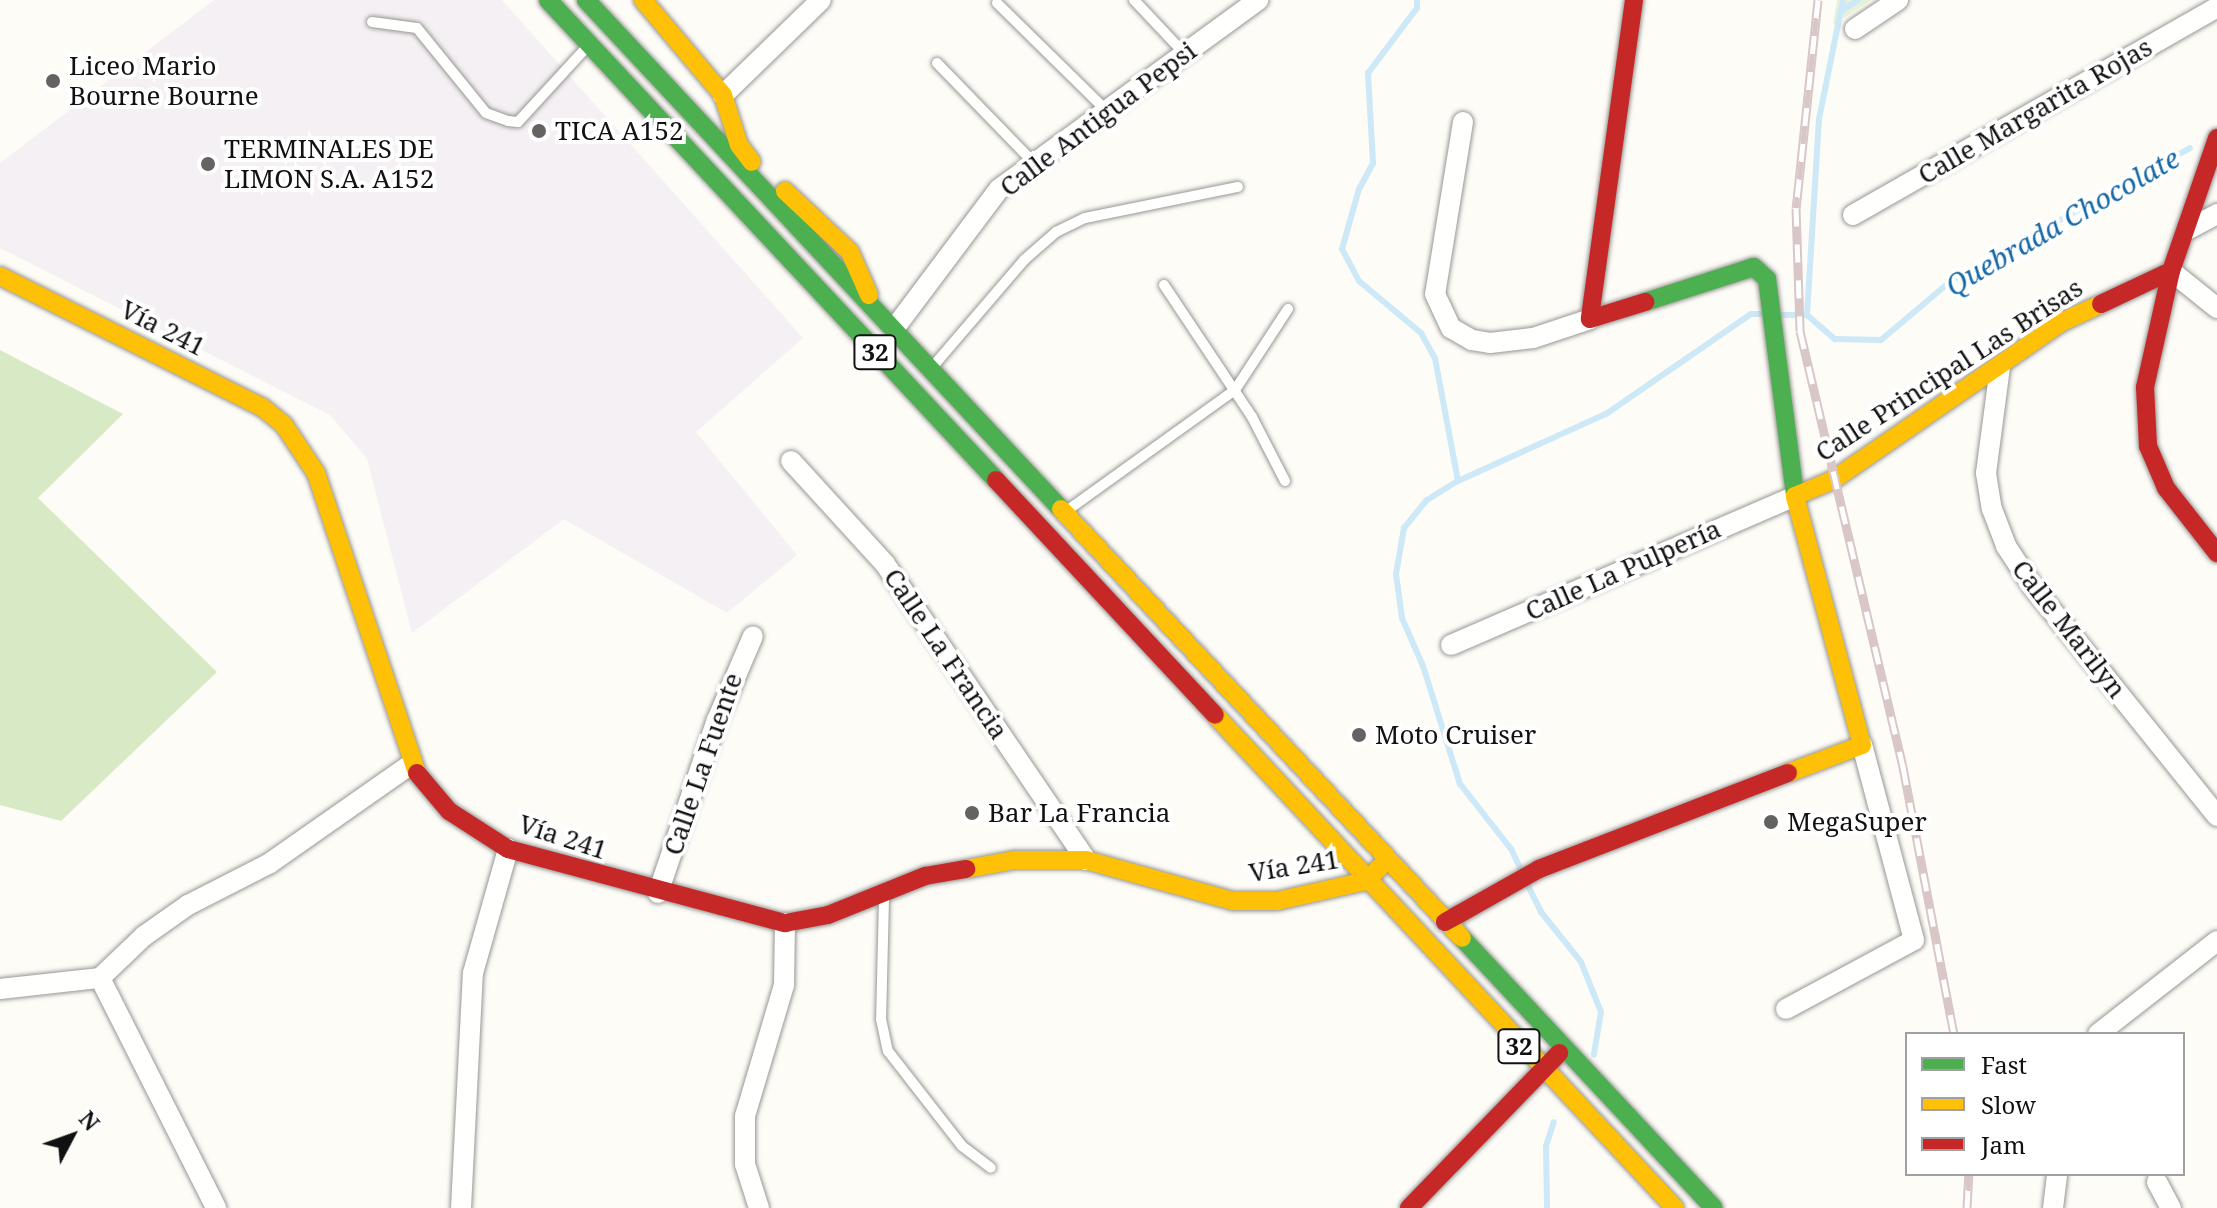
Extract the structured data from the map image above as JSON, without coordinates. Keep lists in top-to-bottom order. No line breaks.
{"streets":{"main road":["Vía 241","32","Calle Principal Las Brisas"],"street":["Calle Margarita Rojas","Calle Antigua Pepsi","Calle La Pulpería","Calle Marilyn","Calle La Francia","Calle La Fuente"]},"crossings":[["Calle Antigua Pepsi","32"],["Vía 241","32"],["Vía 241","Calle La Francia"],["Vía 241","Calle La Fuente"],["Calle Principal Las Brisas","Calle La Pulpería"],["Calle Principal Las Brisas","Calle Marilyn"]],"water":["Quebrada Chocolate"],"places":["Liceo Mario Bourne Bourne","TICA A152","TERMINALES DE LIMON S.A. A152","Moto Cruiser","Bar La Francia","MegaSuper"],"legend":["Fast","Slow","Jam"],"north":"top right"}
